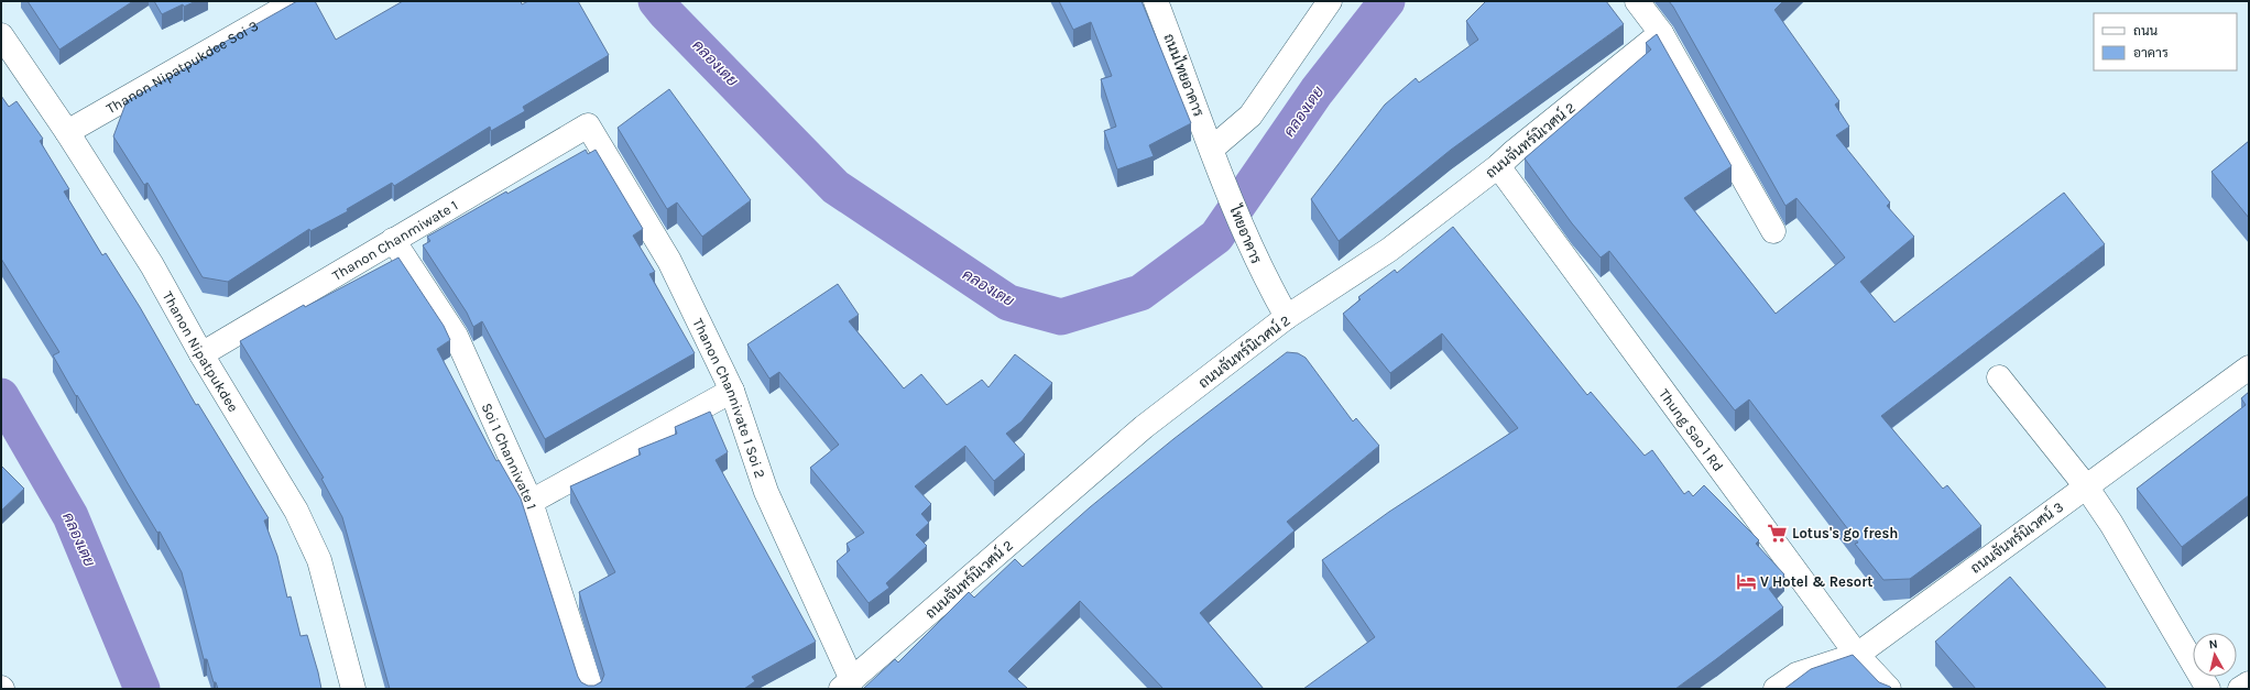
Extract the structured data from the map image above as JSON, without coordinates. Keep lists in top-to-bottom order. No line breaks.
{"streets":{"street":["Thanon Nipatpukdee Soi 3","ถนนไทยอาคาร","ถนนจันทร์นิเวศน์ 2","ไทยอาคาร","Thanon Chanmiwate 1","Thanon Nipatpukdee","Thanon Channivate 1 Soi 2","Thung Sao 1 Rd","Soi 1 Channivate 1","ถนนจันทร์นิเวศน์ 3"]},"crossings":[["Thanon Nipatpukdee Soi 3","Thanon Nipatpukdee"],["ถนนไทยอาคาร","ไทยอาคาร"],["ถนนจันทร์นิเวศน์ 2","ไทยอาคาร"],["ถนนจันทร์นิเวศน์ 2","Thanon Channivate 1 Soi 2"],["ถนนจันทร์นิเวศน์ 2","Thung Sao 1 Rd"],["Thanon Chanmiwate 1","Thanon Nipatpukdee"],["Thanon Chanmiwate 1","Thanon Channivate 1 Soi 2"],["Thanon Chanmiwate 1","Soi 1 Channivate 1"],["Thung Sao 1 Rd","ถนนจันทร์นิเวศน์ 3"]],"water":["คลองเตย"],"places":{"supermarket":["Lotus's go fresh"],"hotel":["V Hotel & Resort"]},"legend":["ถนน","อาคาร"],"north":"top"}
